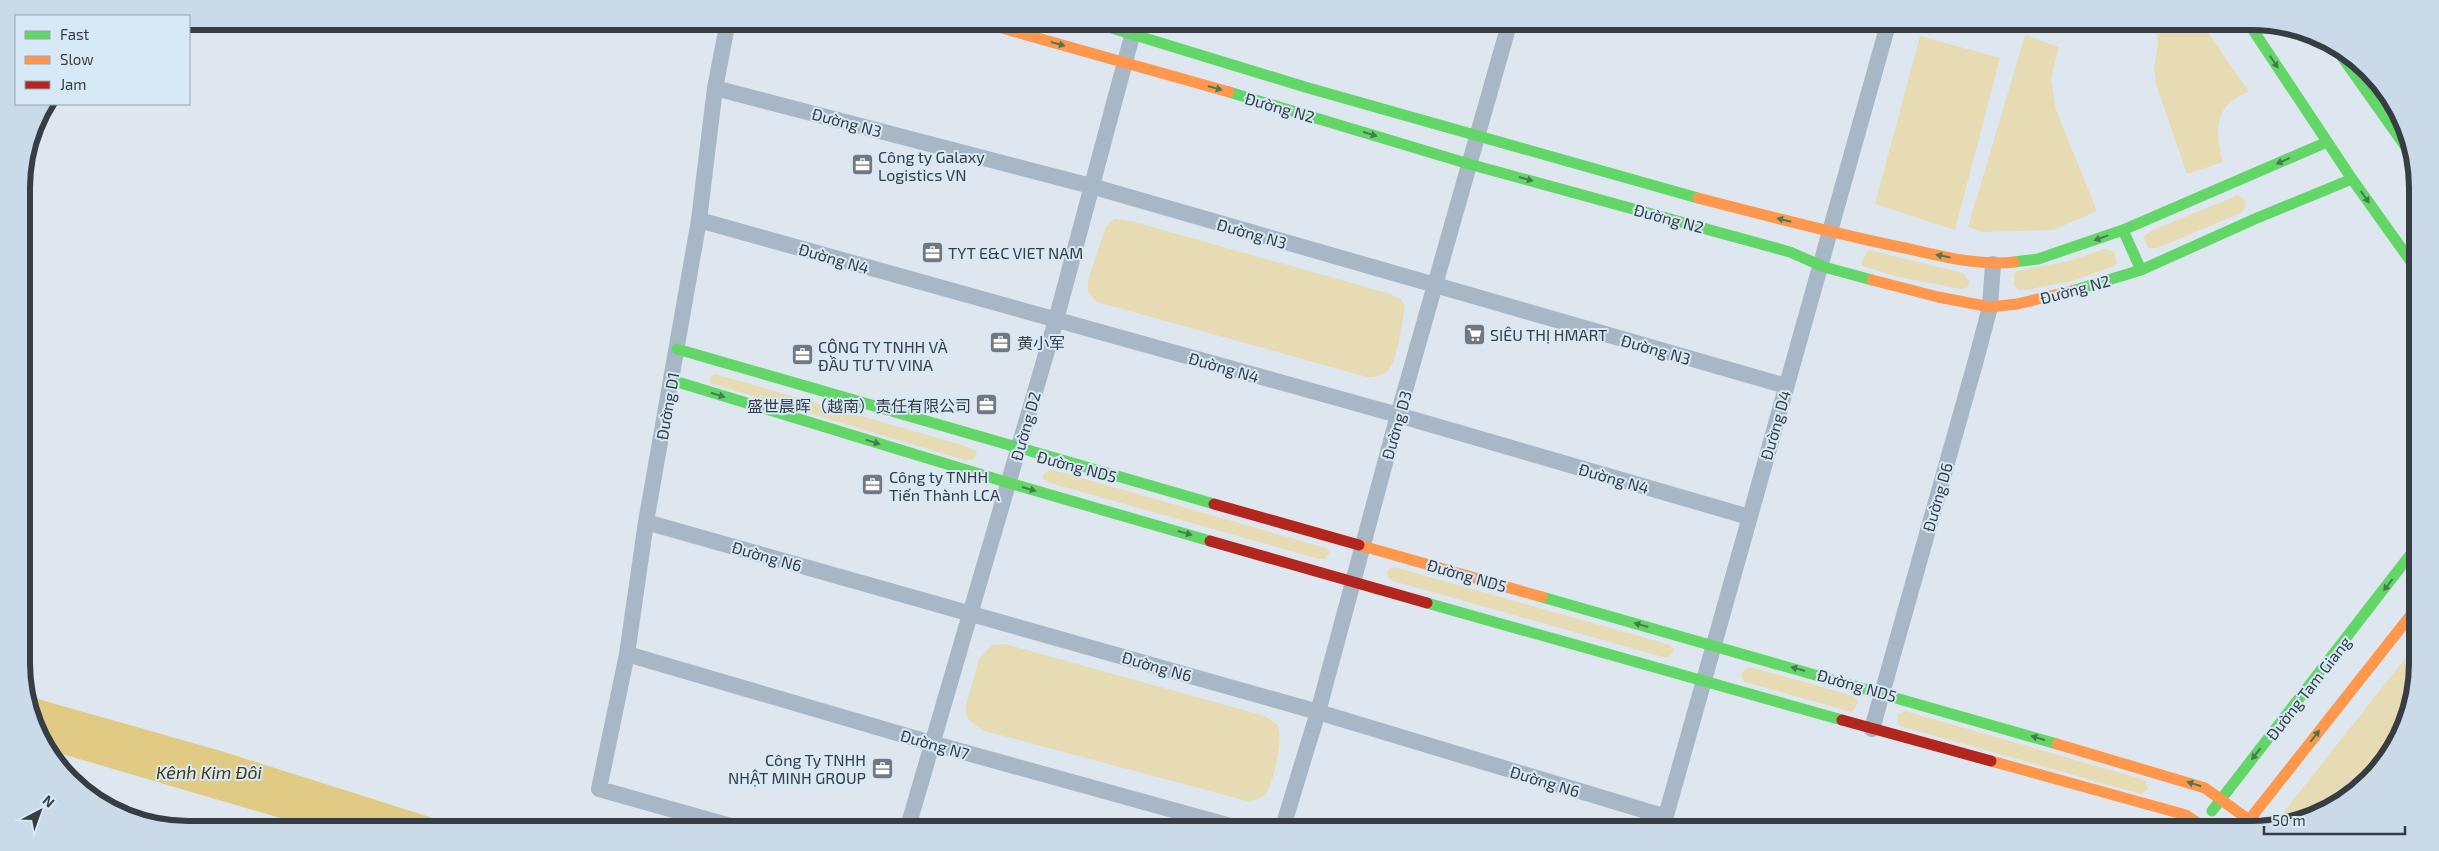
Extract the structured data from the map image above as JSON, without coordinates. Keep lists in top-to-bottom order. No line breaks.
{"streets":{"main road":["Đường N2","Đường ND5","Đường Tam Giang"],"street":["Đường N3","Đường N4","Đường D1","Đường D3","Đường D4","Đường D2","Đường D6","Đường N6","Đường N7"]},"crossings":[["Đường N2","Đường D3"],["Đường N2","Đường D4"],["Đường N2","Đường D2"],["Đường N2","Đường D6"],["Đường N3","Đường D1"],["Đường N3","Đường D3"],["Đường N3","Đường D4"],["Đường N3","Đường D2"],["Đường N4","Đường D1"],["Đường N4","Đường D3"],["Đường N4","Đường D4"],["Đường N4","Đường D2"],["Đường D1","Đường ND5"],["Đường D1","Đường N6"],["Đường D1","Đường N7"],["Đường D3","Đường ND5"],["Đường D3","Đường N6"],["Đường D4","Đường ND5"],["Đường D2","Đường ND5"],["Đường D2","Đường N6"],["Đường D2","Đường N7"],["Đường ND5","Đường D6"],["Đường ND5","Đường Tam Giang"]],"water":["Kênh Kim Đôi"],"places":{"office":["Công ty Galaxy Logistics VN","TYT E&C VIET NAM","黄小军","CÔNG TY TNHH VÀ ĐẦU TƯ TV VINA","盛世晨晖（越南）责任有限公司","Công ty TNHH Tiến Thành LCA","Công Ty TNHH NHẬT MINH GROUP"],"supermarket":["SIÊU THỊ HMART"]},"legend":["Fast","Slow","Jam"],"scale_bar":"50 m","north":"top right"}
